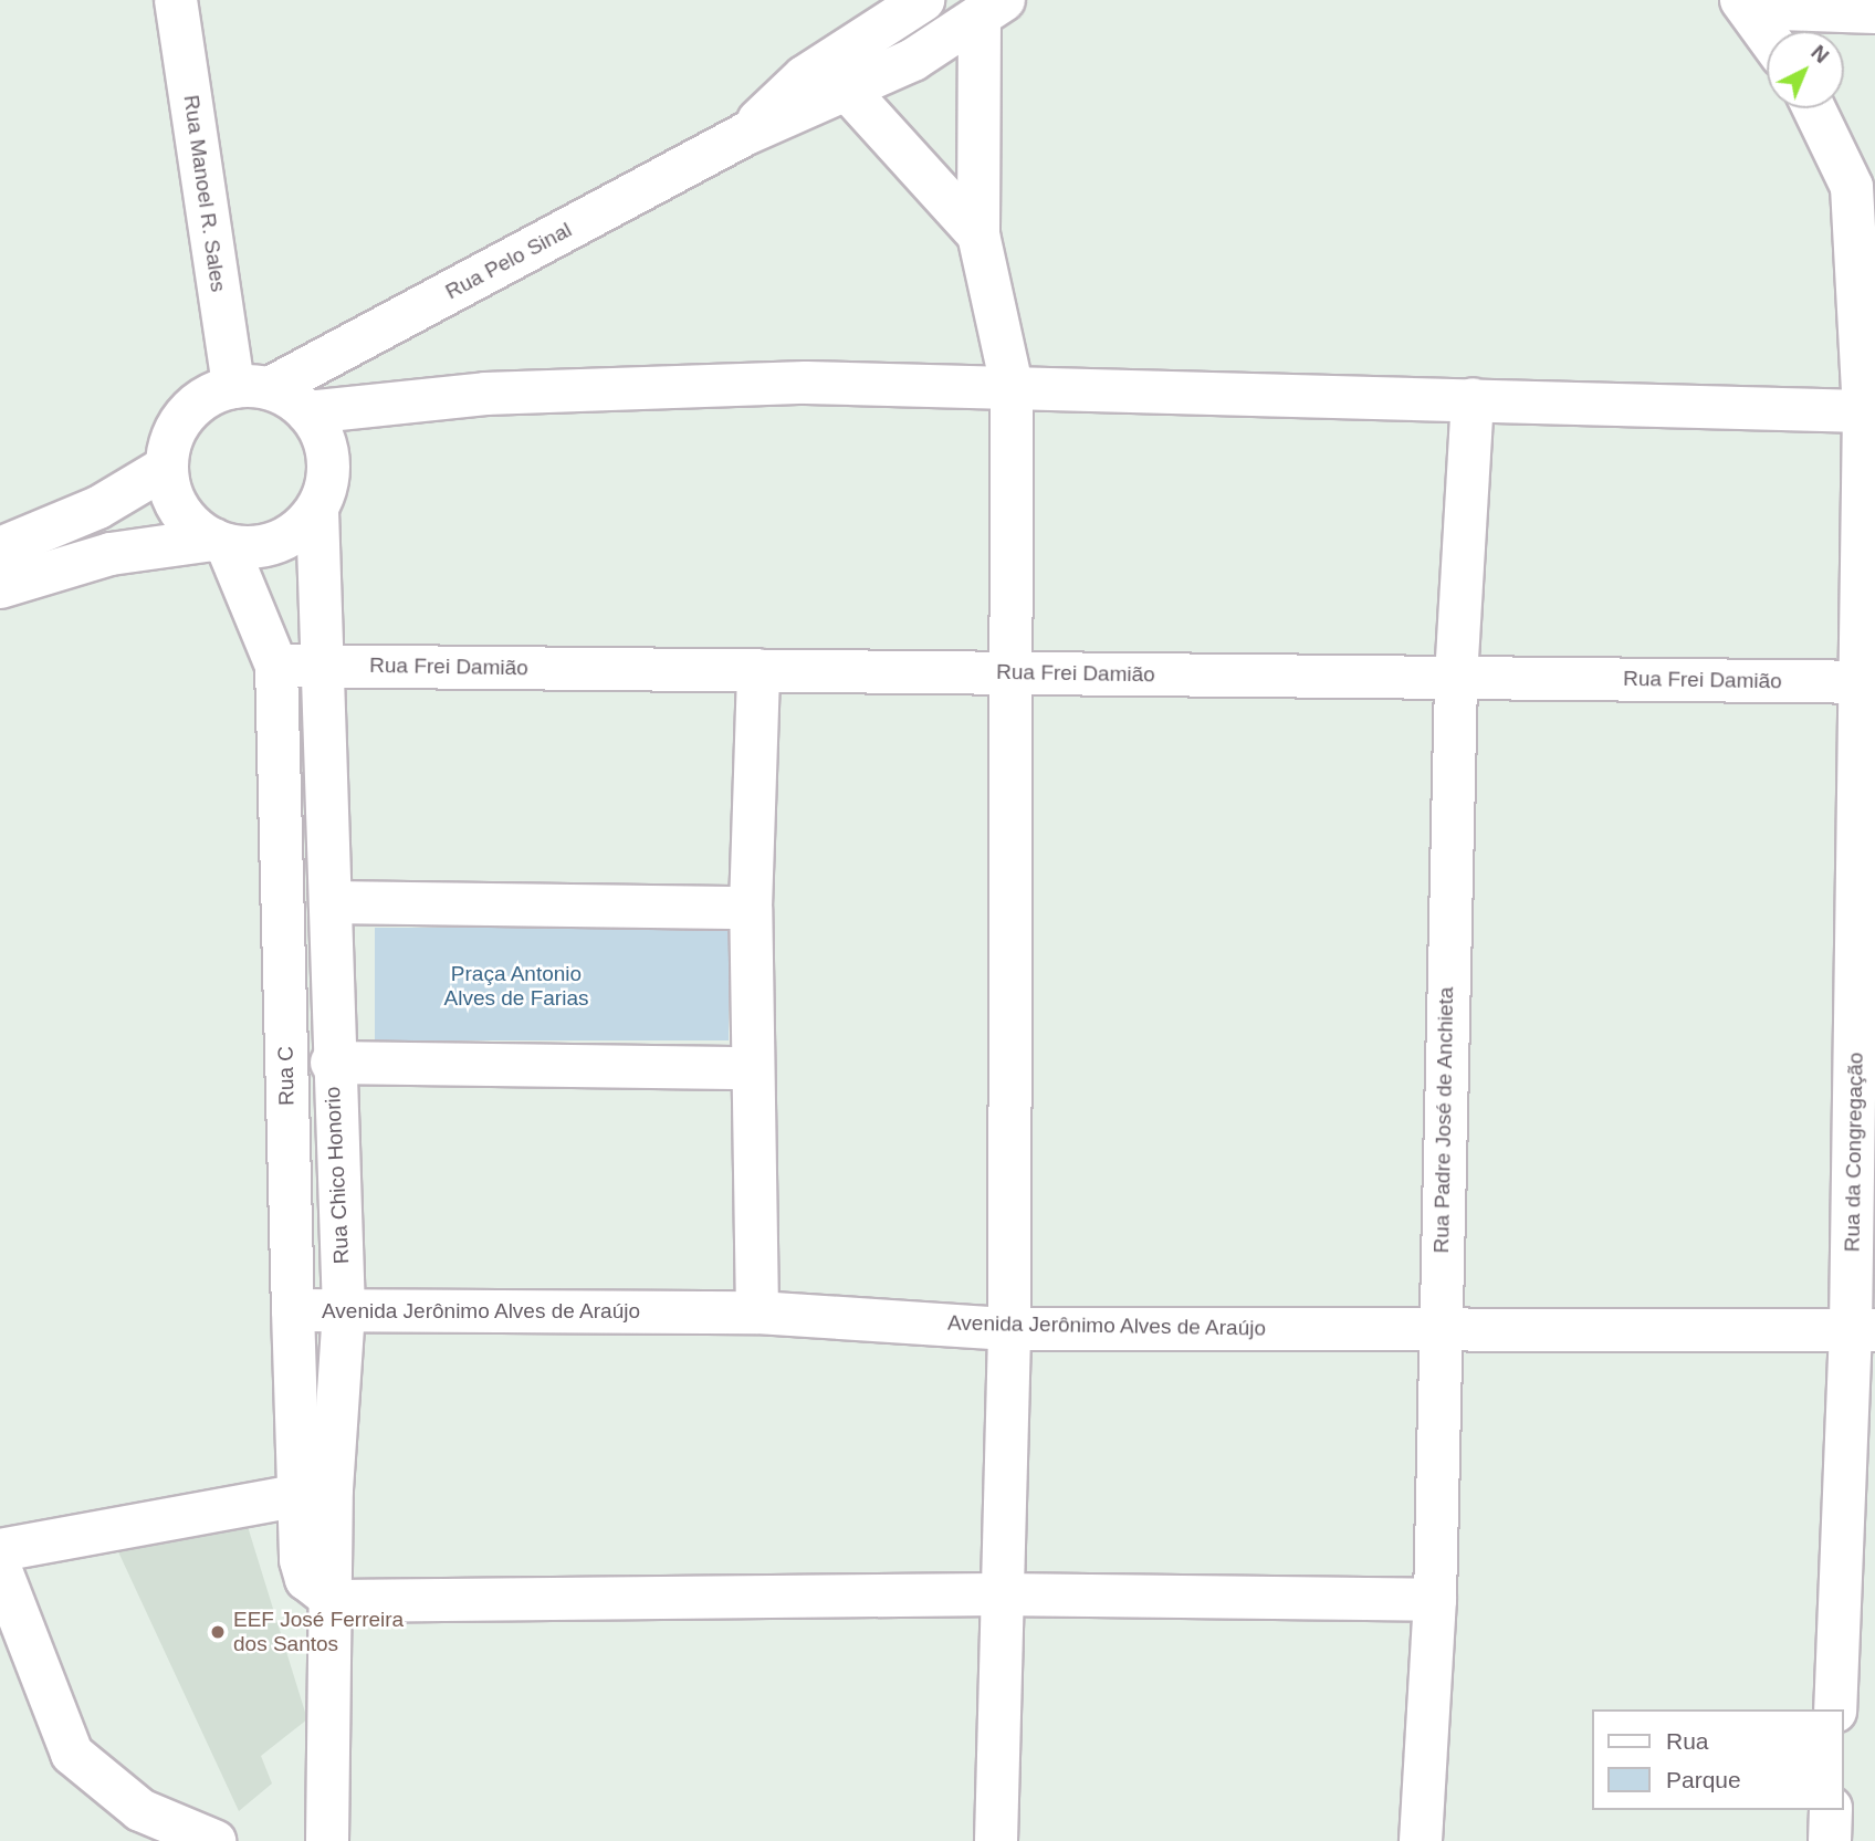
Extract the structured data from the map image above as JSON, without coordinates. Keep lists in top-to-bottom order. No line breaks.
{"streets":{"street":["Rua Manoel R. Sales","Rua Pelo Sinal","Rua Frei Damião","Rua C","Rua Padre José de Anchieta","Rua da Congregação","Rua Chico Honorio","Avenida Jerônimo Alves de Araújo"]},"crossings":[["Rua Manoel R. Sales","Rua Pelo Sinal"],["Rua Manoel R. Sales","Rua C"],["Rua Manoel R. Sales","Rua Chico Honorio"],["Rua Pelo Sinal","Rua C"],["Rua Pelo Sinal","Rua Chico Honorio"],["Rua Frei Damião","Rua C"],["Rua Frei Damião","Rua Padre José de Anchieta"],["Rua Frei Damião","Rua da Congregação"],["Rua Frei Damião","Rua Chico Honorio"],["Rua C","Rua Chico Honorio"],["Rua C","Avenida Jerônimo Alves de Araújo"],["Rua Padre José de Anchieta","Avenida Jerônimo Alves de Araújo"],["Rua da Congregação","Avenida Jerônimo Alves de Araújo"],["Rua Chico Honorio","Avenida Jerônimo Alves de Araújo"]],"parks":["Praça Antonio Alves de Farias"],"places":["EEF José Ferreira dos Santos"],"legend":["Rua","Parque"],"north":"top right"}
